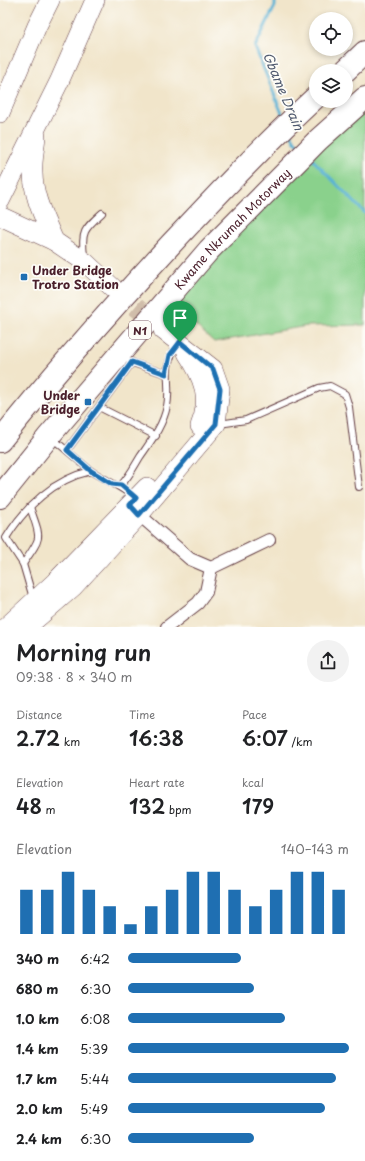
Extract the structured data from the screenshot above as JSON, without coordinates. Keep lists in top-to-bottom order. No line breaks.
{"streets":{"highway":["Kwame Nkrumah Motorway","N1"]},"water":["Gbame Drain"],"places":{"transit":["Under Bridge Trotro Station","Under Bridge"]},"page":{"heading":["Morning run","09:38 · 8 × 340 m"],"stats":[["Distance","2.72 km"],["Time","16:38"],["Pace","6:07 /km"],["Elevation","48 m"],["Heart rate","132 bpm"],["kcal","179"]],"chart":["Elevation","140–143 m"],"list":[{"name":"340 m","note":"6:42"},{"name":"680 m","note":"6:30"},{"name":"1.0 km","note":"6:08"},{"name":"1.4 km","note":"5:39"},{"name":"1.7 km","note":"5:44"},{"name":"2.0 km","note":"5:49"},{"name":"2.4 km","note":"6:30"}]}}
